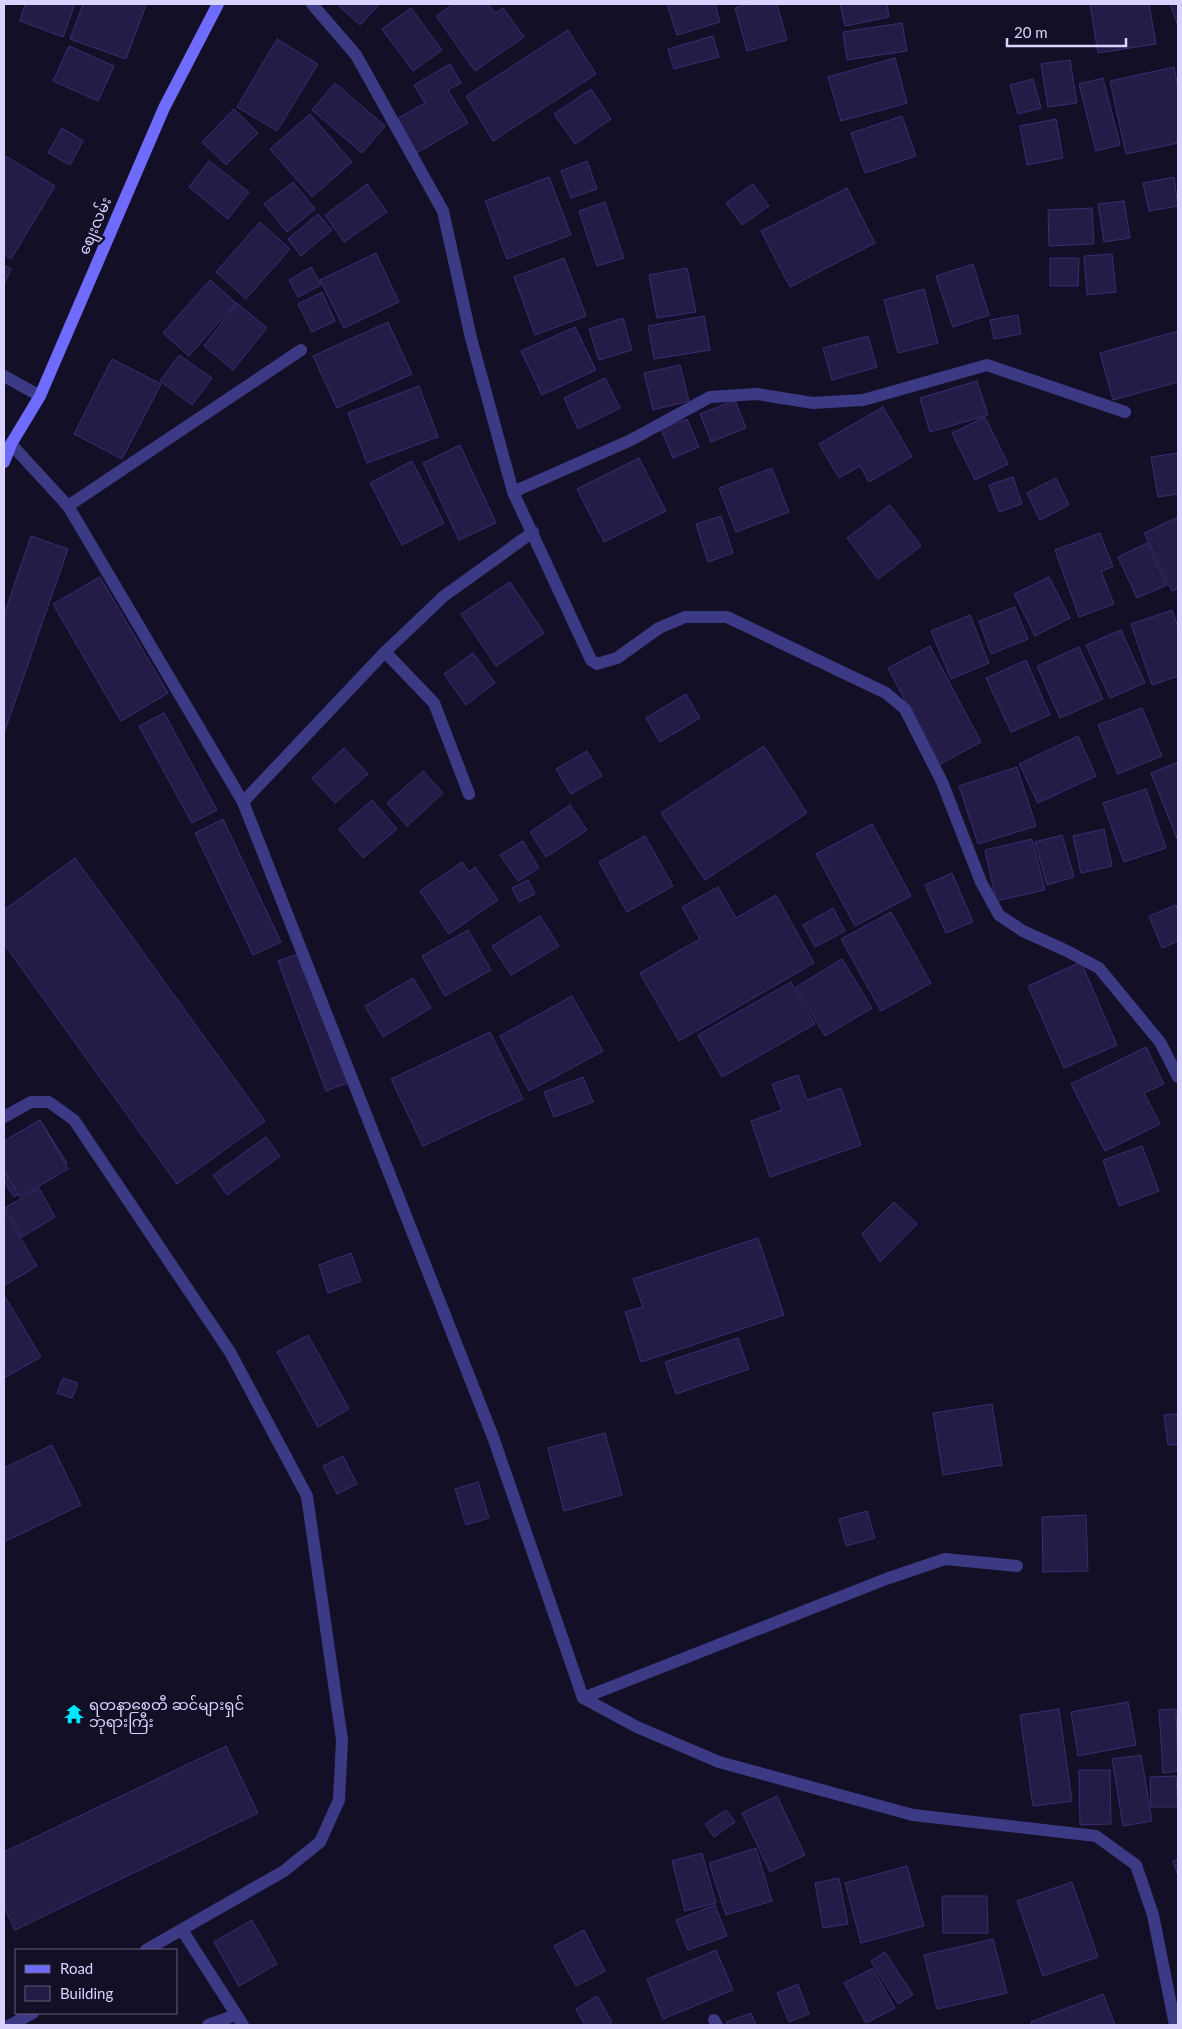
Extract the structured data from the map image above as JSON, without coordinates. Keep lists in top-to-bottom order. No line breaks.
{"streets":{"main road":["စျေးလမ်း"]},"places":{"temple":["ရတနာစေတီ ဆင်များရှင် ဘုရားကြီး"]},"legend":["Road","Building"],"scale_bar":"20 m"}
